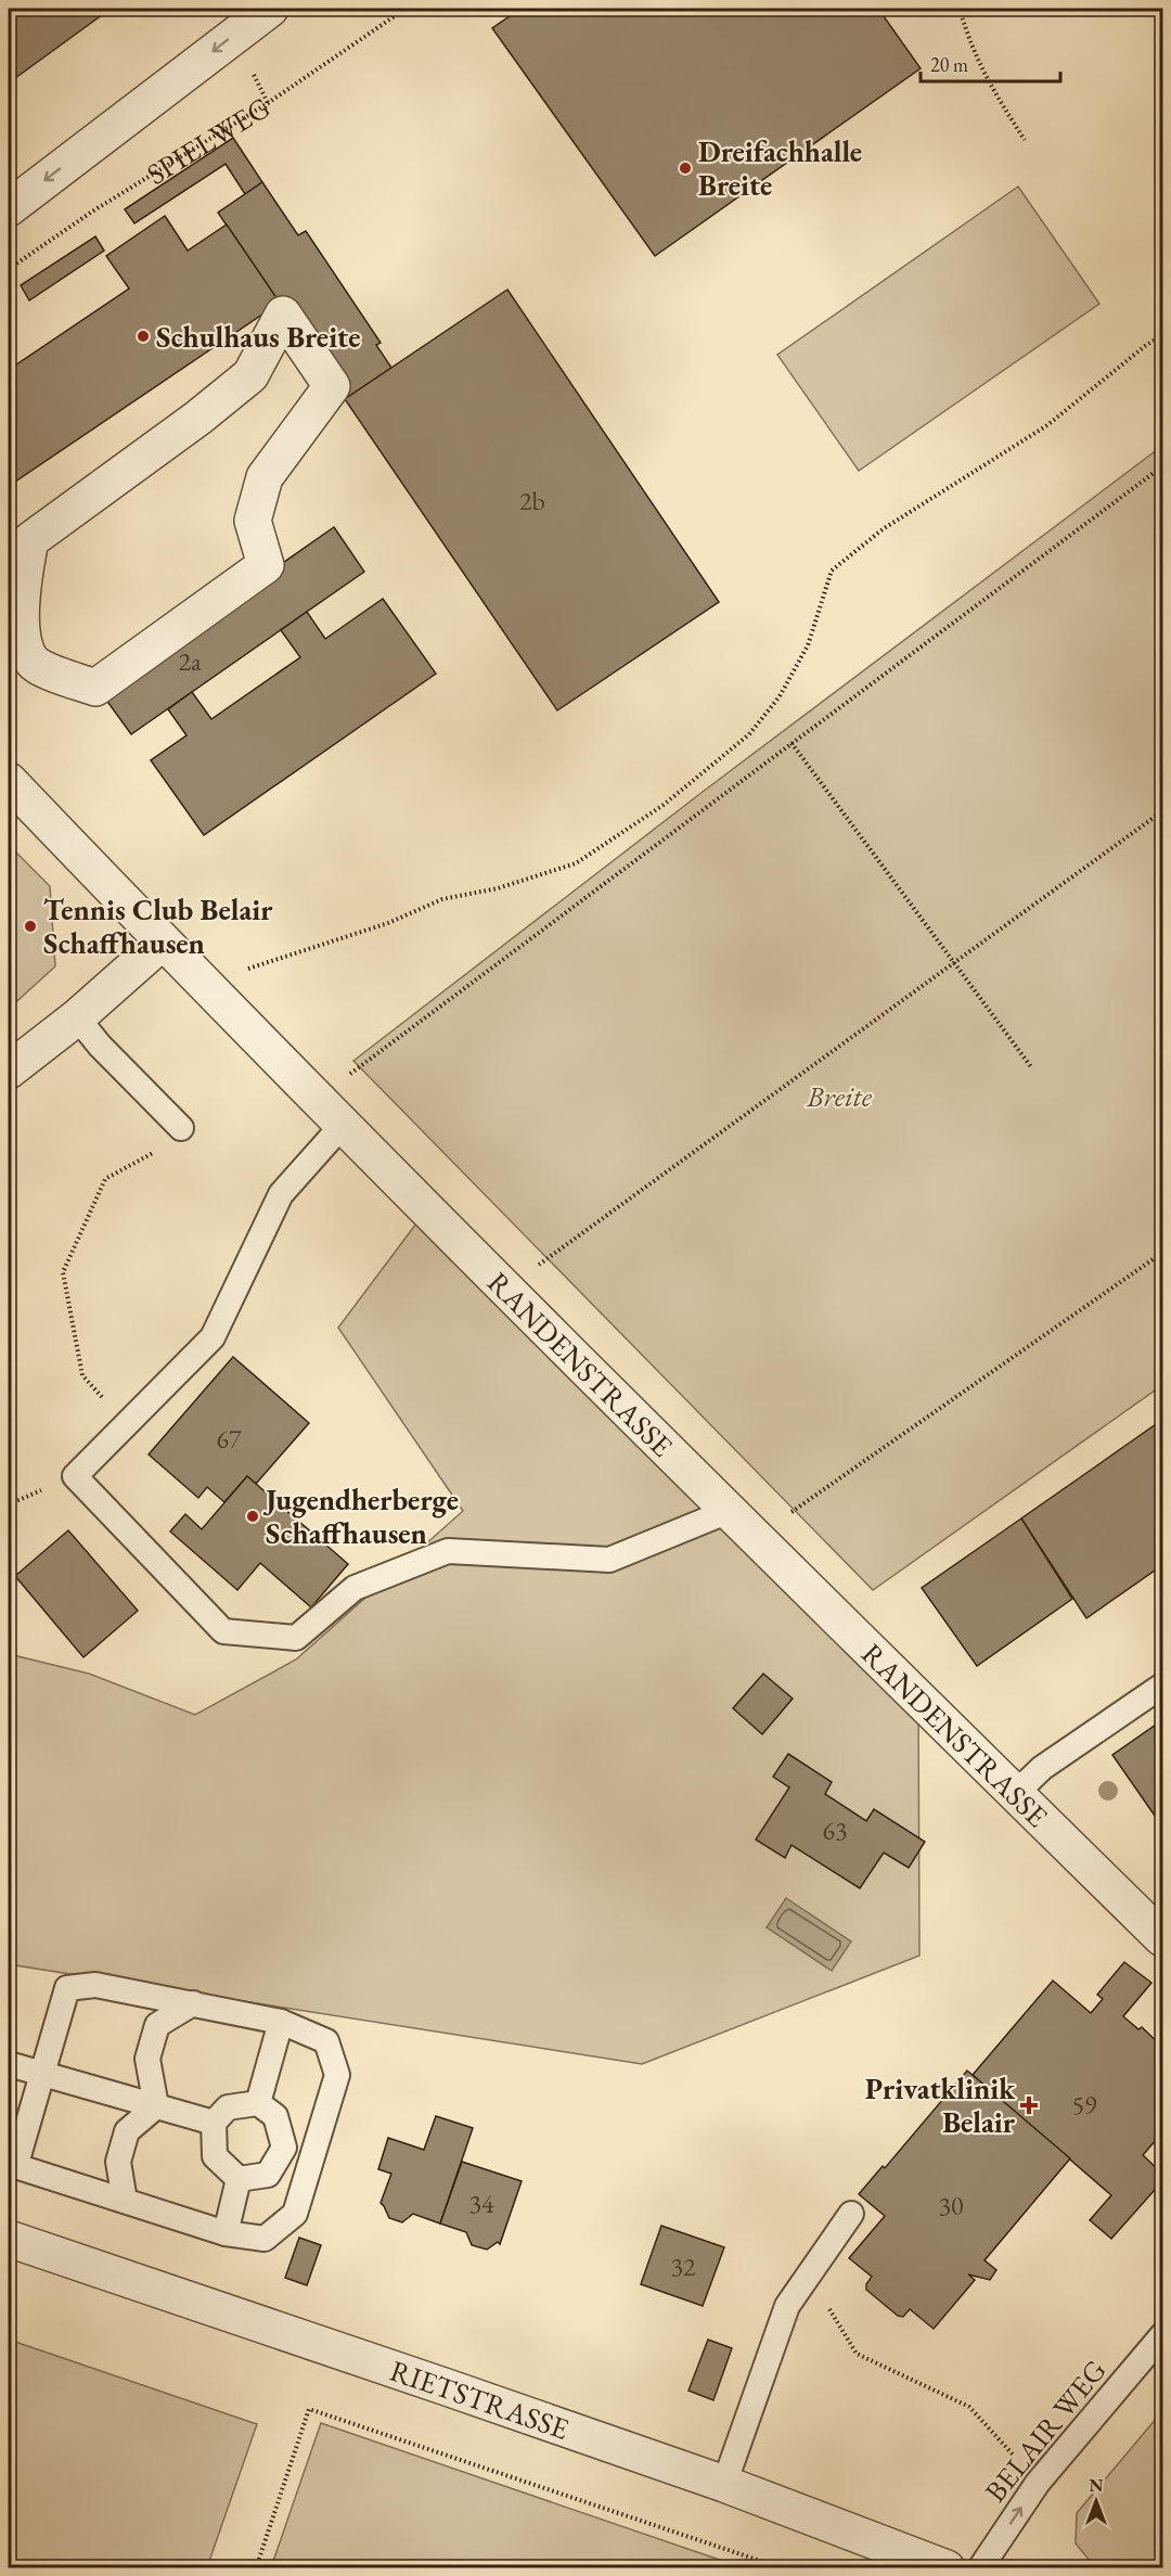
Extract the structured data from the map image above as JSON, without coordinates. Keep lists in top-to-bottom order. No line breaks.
{"streets":{"street":["SPIELWEG","RANDENSTRASSE","RIETSTRASSE"],"lane":["BELAIR WEG"]},"one_way":["SPIELWEG"],"parks":["Breite"],"places":{"other":["Dreifachhalle Breite","Schulhaus Breite","Tennis Club Belair Schaffhausen","Jugendherberge Schaffhausen"],"health":["Privatklinik Belair"]},"house_numbers":["2b","2a","67","63","59","34","30","32"],"scale_bar":"20 m","north":"top"}
